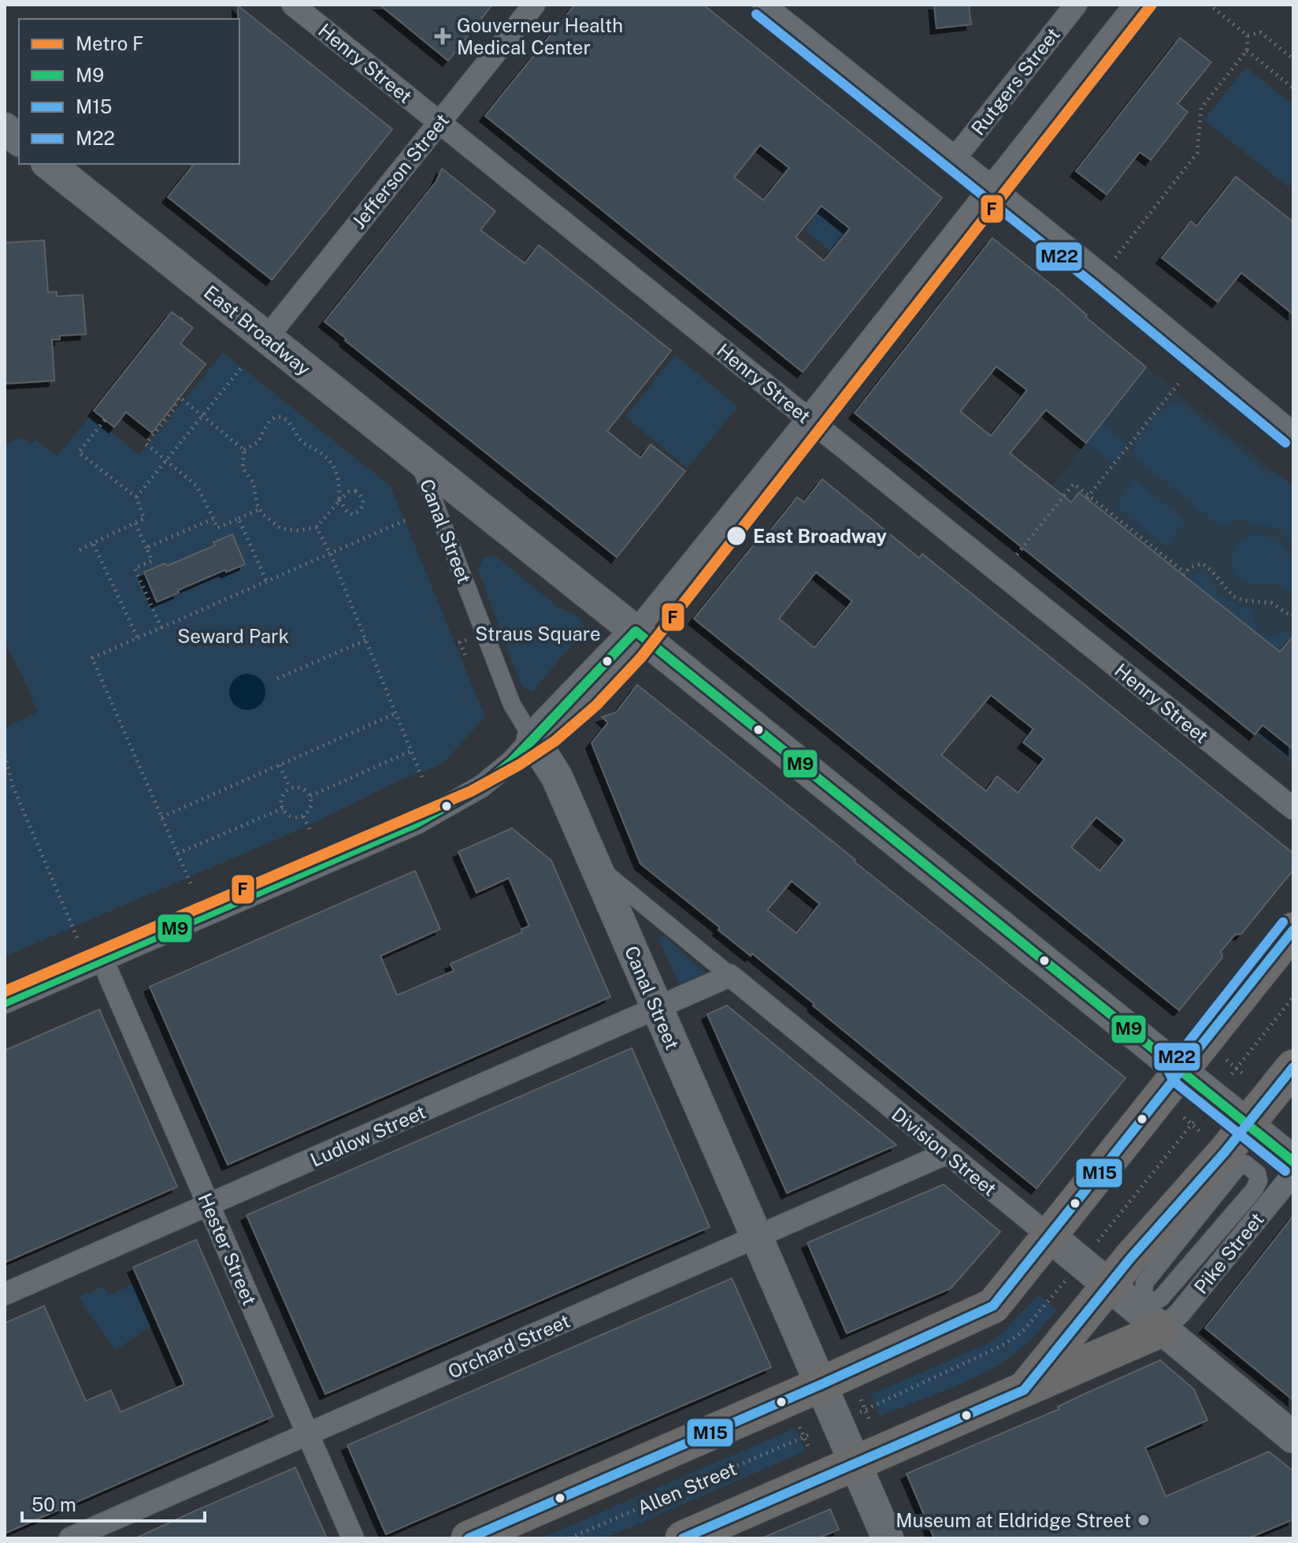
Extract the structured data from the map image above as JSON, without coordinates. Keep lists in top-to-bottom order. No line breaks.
{"streets":{"main road":["East Broadway","Canal Street","Division Street"],"street":["Henry Street","Rutgers Street","Jefferson Street","Ludlow Street","Hester Street","Pike Street","Orchard Street"],"path":["Allen Street"]},"crossings":[["Henry Street","Jefferson Street"],["Jefferson Street","East Broadway"],["East Broadway","Canal Street"],["Canal Street","Ludlow Street"],["Canal Street","Division Street"],["Canal Street","Orchard Street"],["Ludlow Street","Division Street"],["Ludlow Street","Hester Street"],["Division Street","Pike Street"],["Division Street","Orchard Street"],["Hester Street","Orchard Street"]],"parks":["Straus Square","Seward Park"],"places":{"health":["Gouverneur Health Medical Center"],"other":["East Broadway","Museum at Eldridge Street"]},"lines":["metro line F","transit line M22","transit line M9","transit line M15"],"legend":["Metro F","M9","M15","M22"],"scale_bar":"50 m"}
